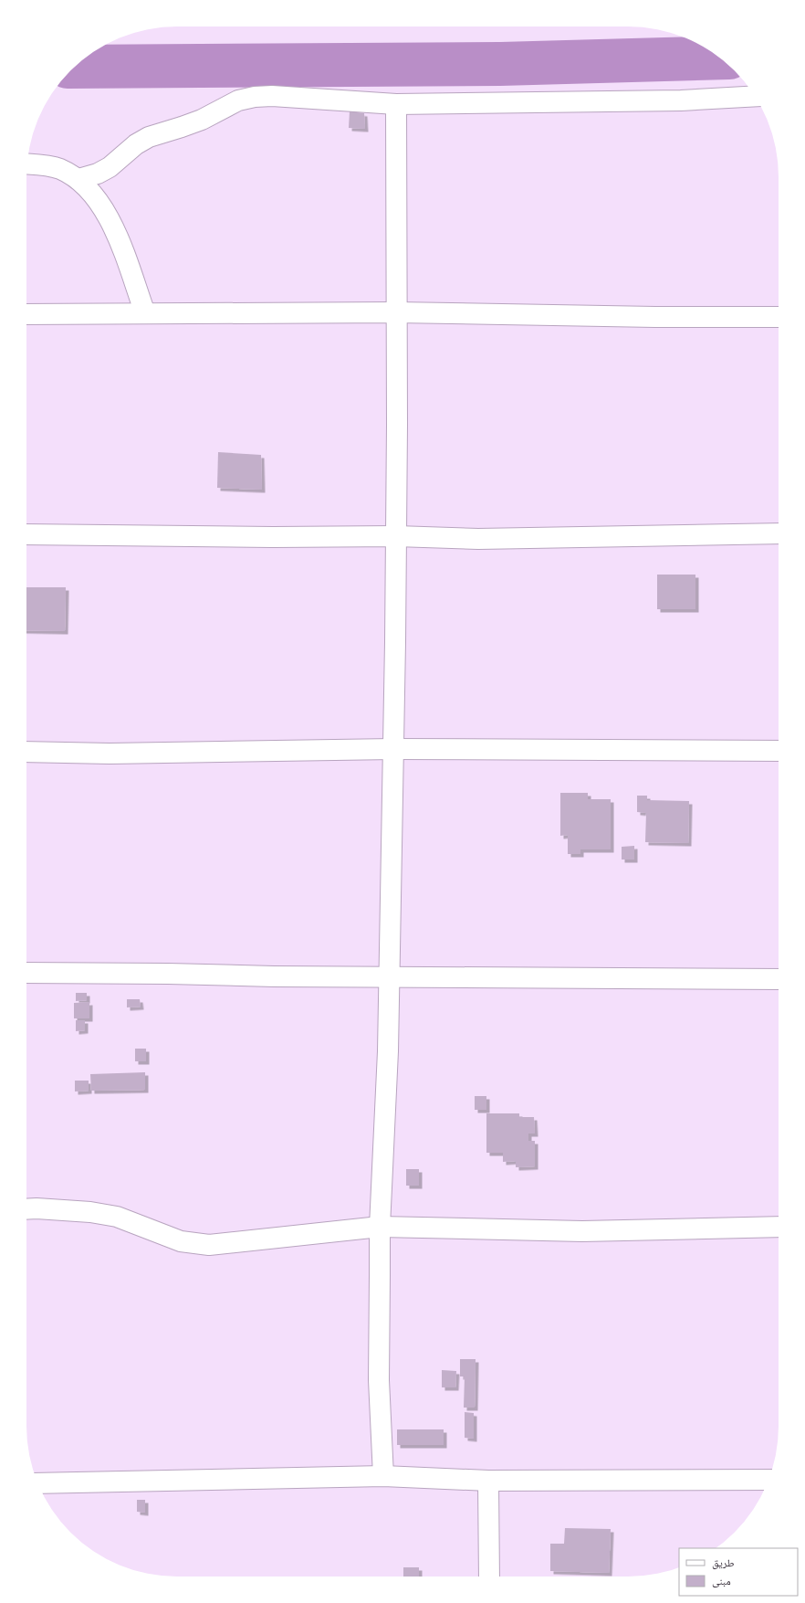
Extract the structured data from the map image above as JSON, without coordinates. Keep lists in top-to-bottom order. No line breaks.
{"legend":["طريق","مبنى"]}
